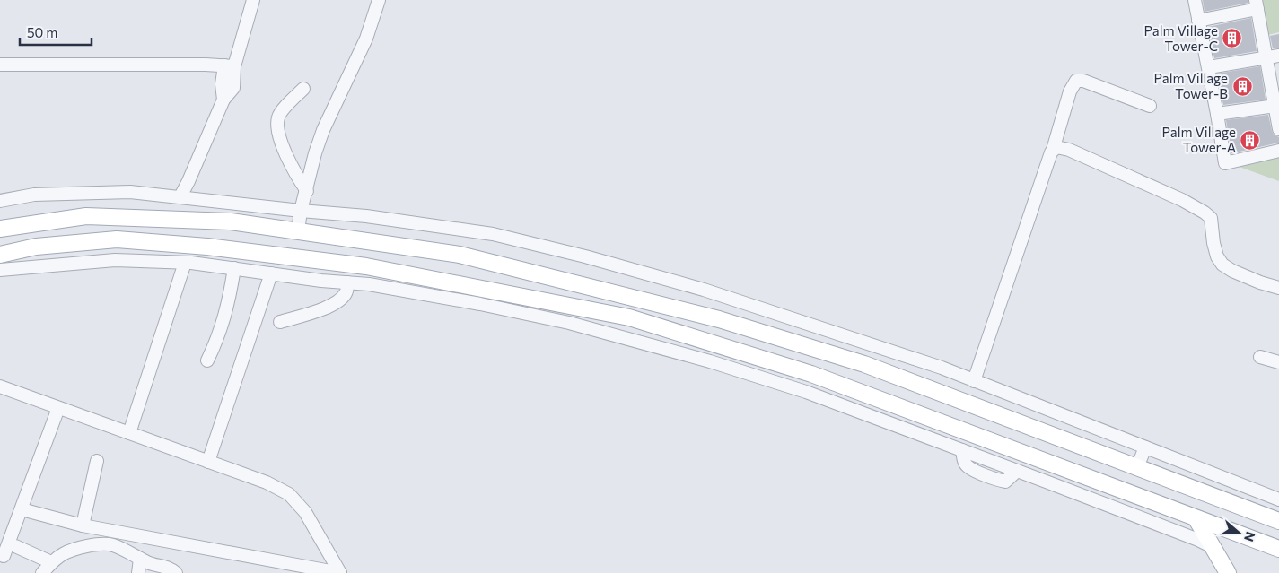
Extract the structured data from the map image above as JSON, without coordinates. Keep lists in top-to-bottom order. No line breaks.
{"places":{"building":["Palm Village Tower-C","Palm Village Tower-B","Palm Village Tower-A"]},"scale_bar":"50 m","north":"right"}
